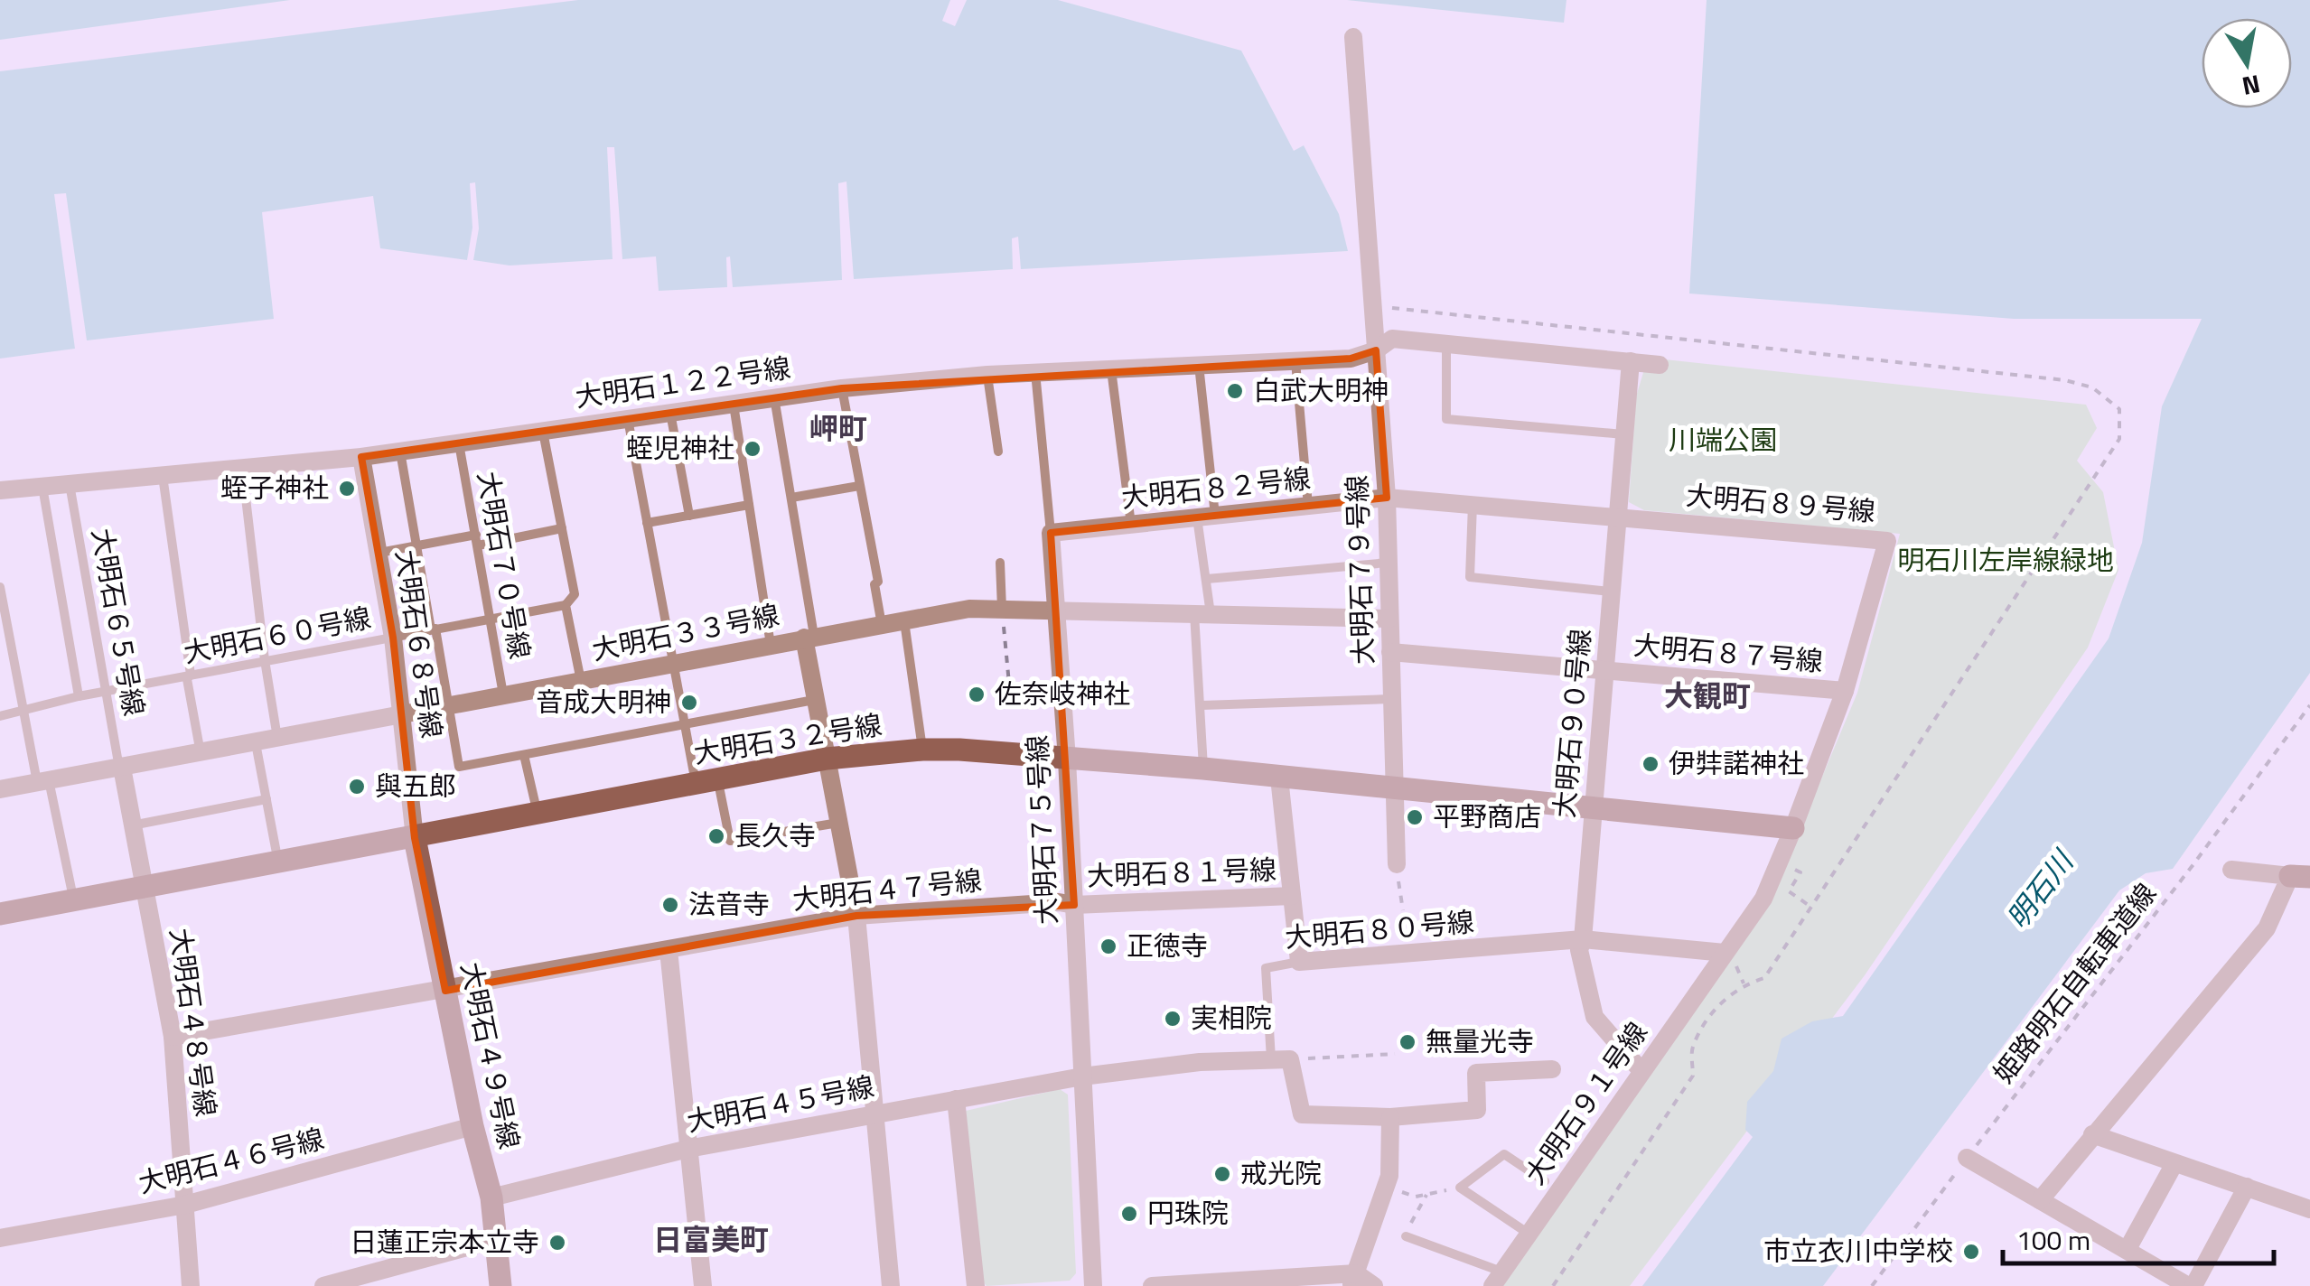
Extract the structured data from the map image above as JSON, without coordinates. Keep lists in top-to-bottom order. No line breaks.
{"streets":{"street":["大明石１２２号線","大明石８２号線","大明石８９号線","大明石７９号線","大明石３３号線","大明石６８号線","大明石８７号線","大明石９０号線","大明石３２号線","大明石７５号線","大明石８１号線","大明石４７号線","大明石８０号線","大明石４８号線","大明石４９号線","大明石９１号線","大明石４５号線","大明石４６号線"],"lane":["大明石７０号線","大明石６５号線","大明石６０号線"],"path":["姫路明石自転車道線"]},"crossings":[["大明石１２２号線","大明石７０号線"],["大明石１２２号線","大明石７９号線"],["大明石１２２号線","大明石６５号線"],["大明石１２２号線","大明石６８号線"],["大明石１２２号線","大明石９０号線"],["大明石１２２号線","大明石７５号線"],["大明石８２号線","大明石８９号線"],["大明石８２号線","大明石７９号線"],["大明石８２号線","大明石７５号線"],["大明石８９号線","大明石７９号線"],["大明石８９号線","大明石８７号線"],["大明石８９号線","大明石９０号線"],["大明石８９号線","大明石３２号線"],["大明石８９号線","大明石８０号線"],["大明石８９号線","大明石９１号線"],["大明石７０号線","大明石３３号線"],["大明石７０号線","大明石６０号線"],["大明石７９号線","大明石３３号線"],["大明石７９号線","大明石８７号線"],["大明石７９号線","大明石３２号線"],["大明石６５号線","大明石３３号線"],["大明石６５号線","大明石６０号線"],["大明石６５号線","大明石４８号線"],["大明石３３号線","大明石６８号線"],["大明石３３号線","大明石７５号線"],["大明石３３号線","大明石４８号線"],["大明石６０号線","大明石６８号線"],["大明石６８号線","大明石３２号線"],["大明石６８号線","大明石４９号線"],["大明石８７号線","大明石９０号線"],["大明石９０号線","大明石３２号線"],["大明石９０号線","大明石８０号線"],["大明石９０号線","大明石９１号線"],["大明石３２号線","大明石７５号線"],["大明石３２号線","大明石４８号線"],["大明石３２号線","大明石４９号線"],["大明石７５号線","大明石８１号線"],["大明石７５号線","大明石４７号線"],["大明石７５号線","大明石４５号線"],["大明石８１号線","大明石４７号線"],["大明石４７号線","大明石４８号線"],["大明石４７号線","大明石４９号線"],["大明石８０号線","大明石９１号線"],["大明石４８号線","大明石４６号線"],["大明石４９号線","大明石４５号線"],["大明石４９号線","大明石４６号線"]],"districts":["岬町","大観町","日富美町"],"water":["明石川"],"parks":["川端公園","明石川左岸線緑地"],"places":["白武大明神","蛭児神社","蛭子神社","佐奈岐神社","音成大明神","伊弉諾神社","與五郎","平野商店","長久寺","法音寺","正徳寺","実相院","無量光寺","戒光院","円珠院","日蓮正宗本立寺","市立衣川中学校"],"scale_bar":"100 m","north":"bottom"}
